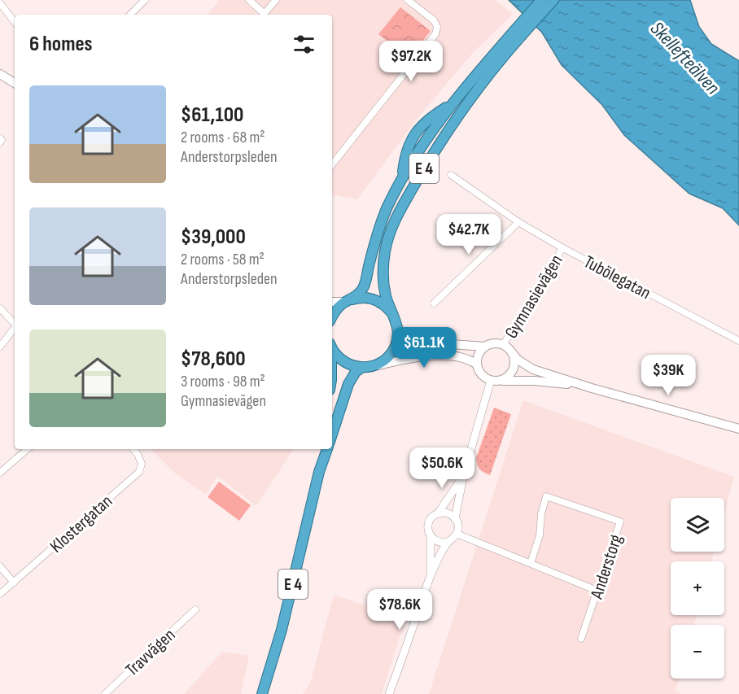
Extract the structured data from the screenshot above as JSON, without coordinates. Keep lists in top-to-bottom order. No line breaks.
{"streets":{"highway":["E 4"],"street":["Tubölegatan","Gymnasievägen","Klostergatan","Anderstorg","Travvägen"]},"crossings":[["Tubölegatan","Gymnasievägen"]],"water":["Skellefteälven"],"page":{"heading":"6 homes","price":["$97.2K","$42.7K","$61.1K","$39K","$50.6K","$78.6K"],"list":[{"name":"$61,100","note":"2 rooms · 68 m² · Anderstorpsleden"},{"name":"$39,000","note":"2 rooms · 58 m² · Anderstorpsleden"},{"name":"$78,600","note":"3 rooms · 98 m² · Gymnasievägen"}],"map_buttons":["+","−"]}}
